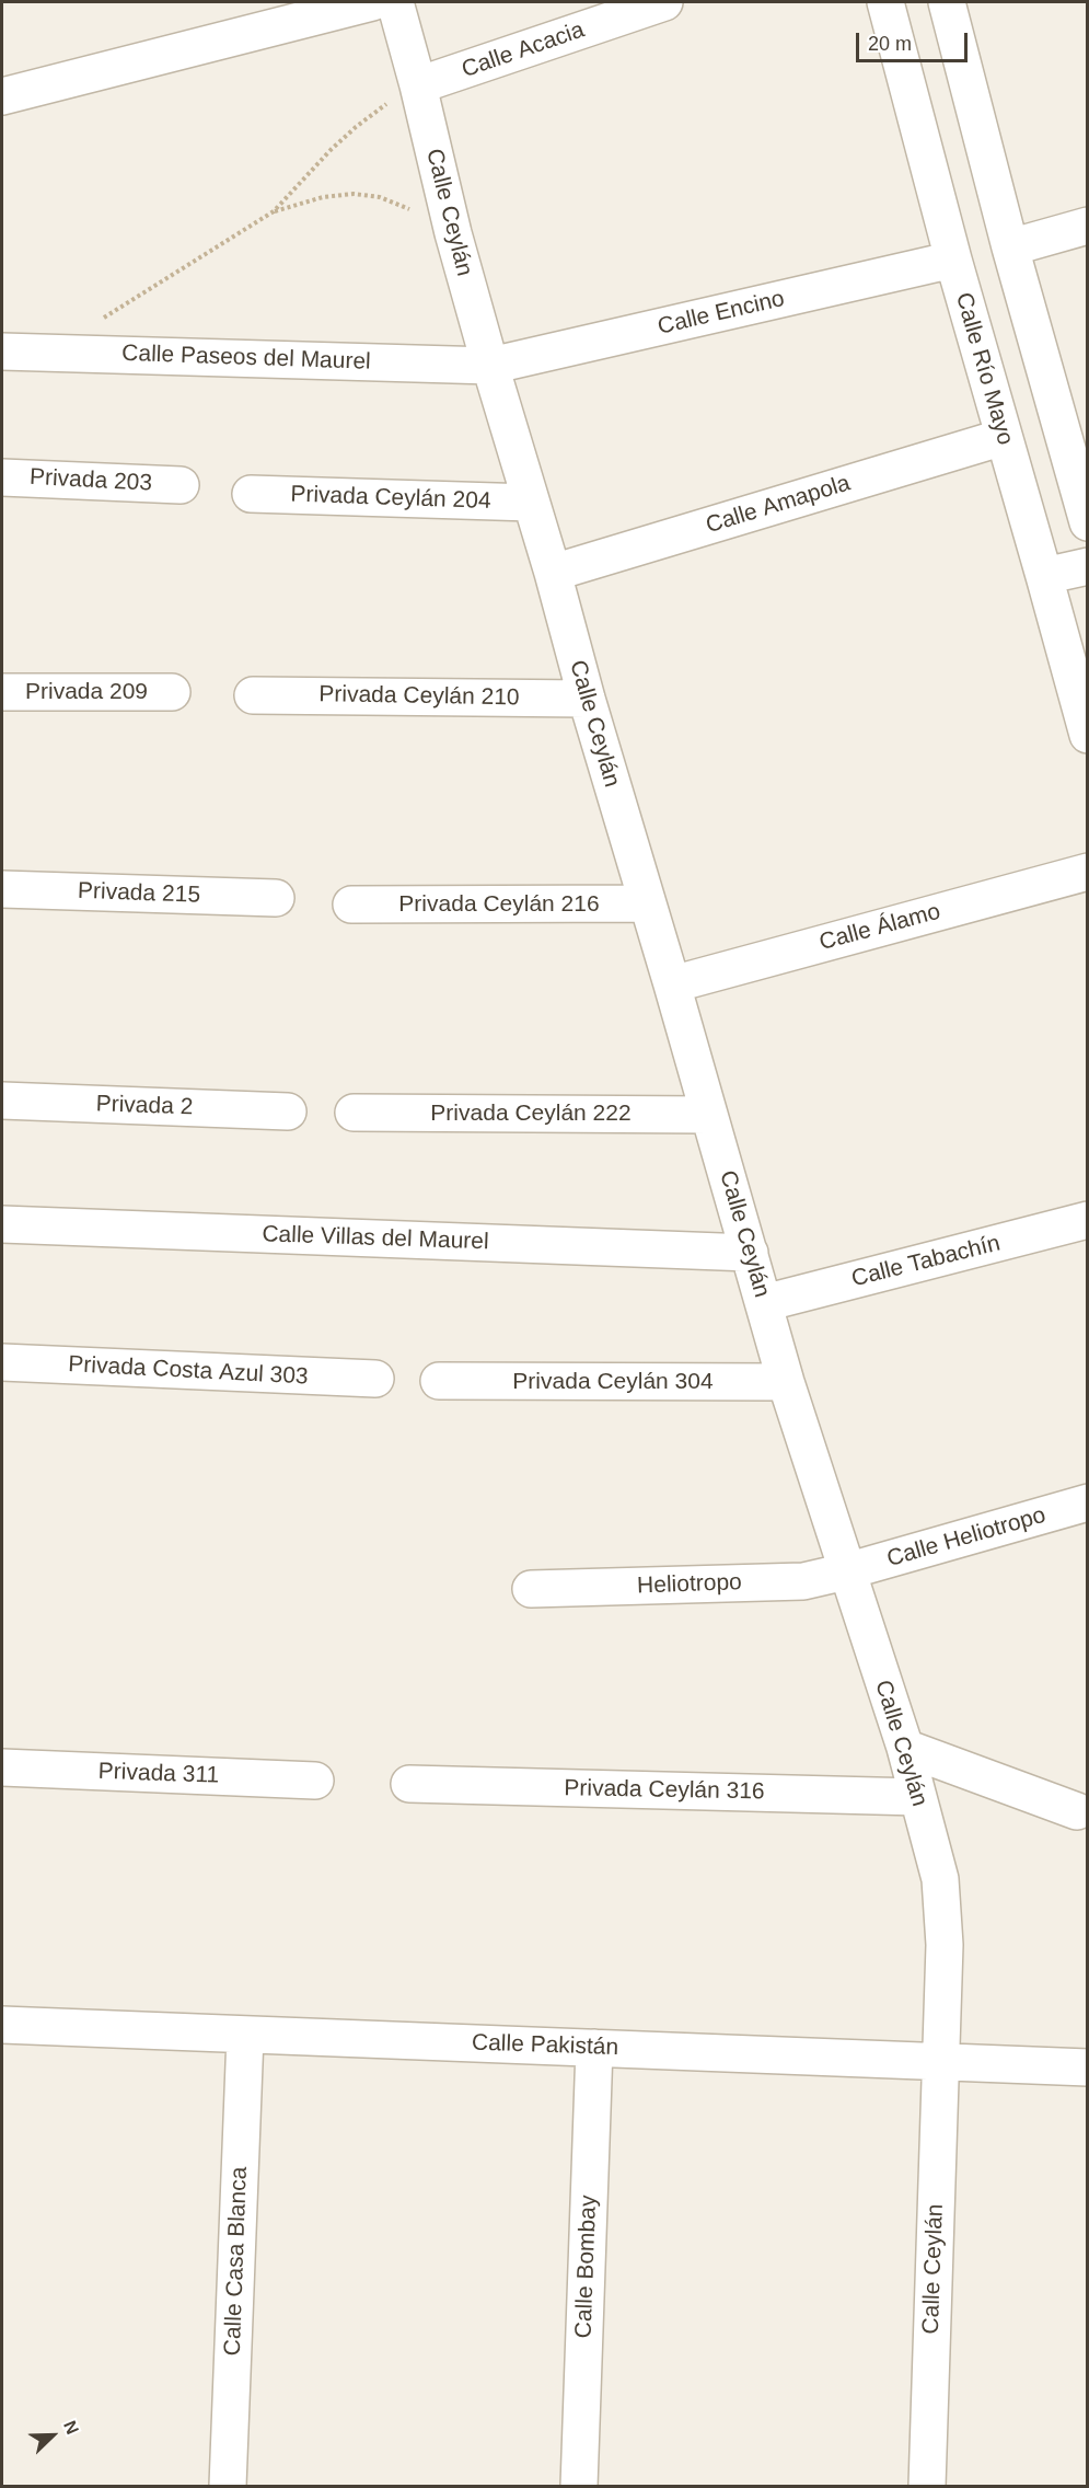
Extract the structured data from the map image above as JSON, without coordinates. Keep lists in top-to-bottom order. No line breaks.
{"streets":{"street":["Calle Acacia","Calle Ceylán","Calle Encino","Calle Paseos del Maurel","Calle Río Mayo","Privada 203","Privada Ceylán 204","Calle Amapola","Privada 209","Privada Ceylán 210","Privada 215","Privada Ceylán 216","Calle Álamo","Privada 2","Privada Ceylán 222","Calle Villas del Maurel","Calle Tabachín","Privada Costa Azul 303","Privada Ceylán 304","Calle Heliotropo","Heliotropo","Privada 311","Privada Ceylán 316","Calle Pakistán","Calle Casa Blanca","Calle Bombay"]},"crossings":[["Calle Acacia","Calle Ceylán"],["Calle Ceylán","Calle Encino"],["Calle Ceylán","Calle Paseos del Maurel"],["Calle Ceylán","Privada Ceylán 204"],["Calle Ceylán","Calle Amapola"],["Calle Ceylán","Privada Ceylán 210"],["Calle Ceylán","Privada Ceylán 216"],["Calle Ceylán","Calle Álamo"],["Calle Ceylán","Privada Ceylán 222"],["Calle Ceylán","Calle Villas del Maurel"],["Calle Ceylán","Calle Tabachín"],["Calle Ceylán","Privada Ceylán 304"],["Calle Ceylán","Calle Heliotropo"],["Calle Ceylán","Heliotropo"],["Calle Ceylán","Privada Ceylán 316"],["Calle Ceylán","Calle Pakistán"],["Calle Encino","Calle Paseos del Maurel"],["Calle Encino","Calle Río Mayo"],["Calle Río Mayo","Calle Amapola"],["Calle Heliotropo","Heliotropo"],["Calle Pakistán","Calle Casa Blanca"],["Calle Pakistán","Calle Bombay"]],"scale_bar":"20 m","north":"top right"}
